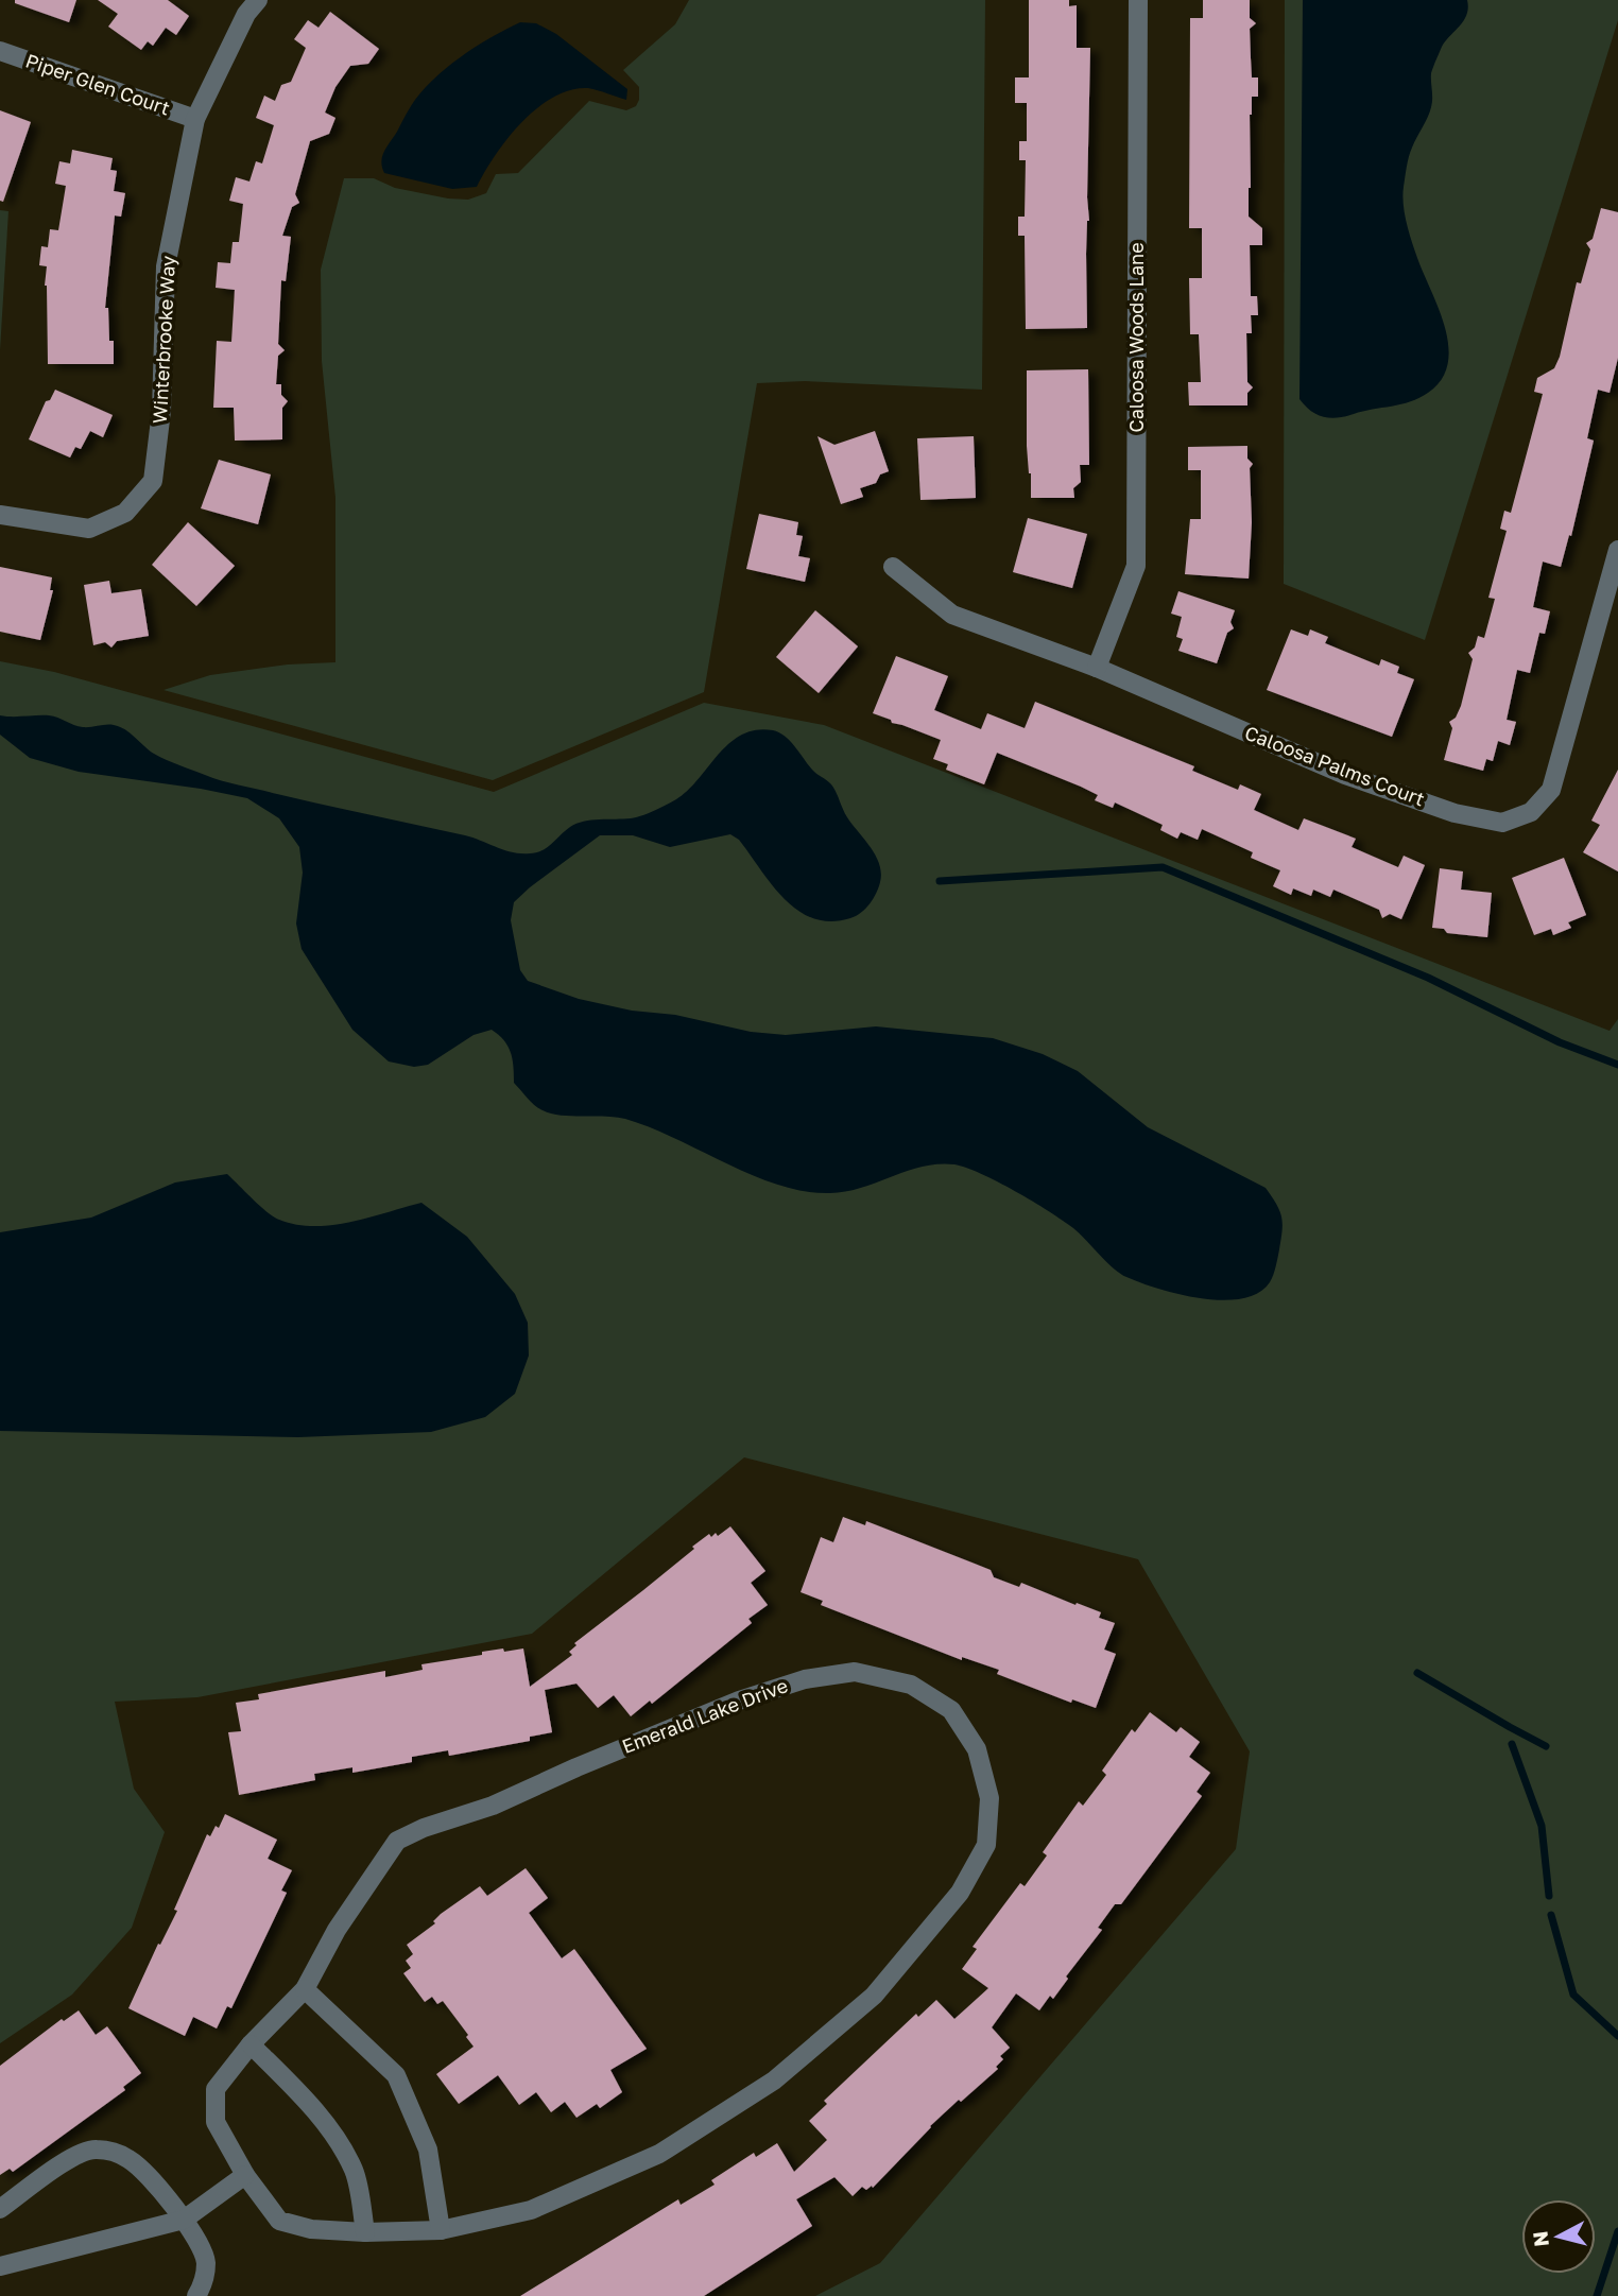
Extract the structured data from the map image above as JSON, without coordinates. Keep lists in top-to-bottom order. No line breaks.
{"streets":{"street":["Piper Glen Court","Caloosa Woods Lane","Winterbrooke Way","Caloosa Palms Court","Emerald Lake Drive"]},"crossings":[["Piper Glen Court","Winterbrooke Way"],["Caloosa Woods Lane","Caloosa Palms Court"]],"north":"left"}
